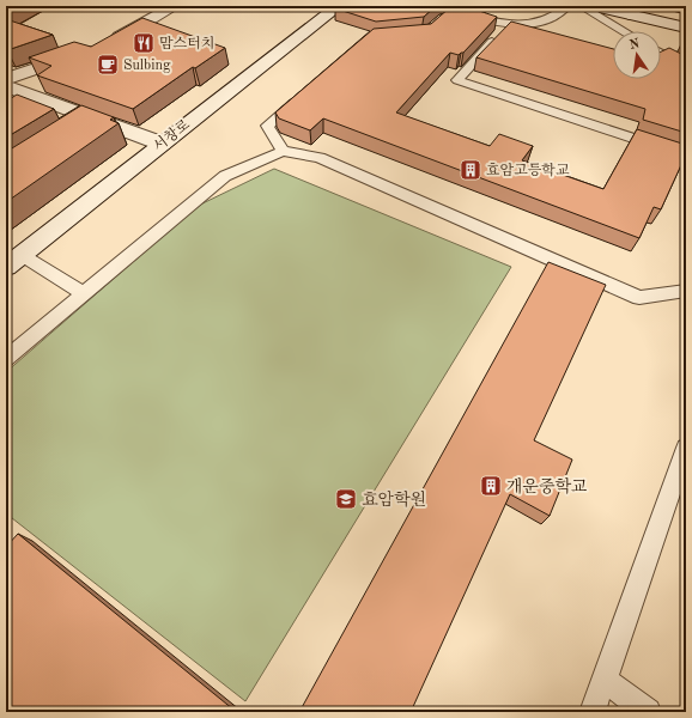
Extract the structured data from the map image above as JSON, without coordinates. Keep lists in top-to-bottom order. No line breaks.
{"streets":{"street":["서창로"]},"places":{"restaurant":["맘스터치"],"cafe":["Sulbing"],"building":["효암고등학교","개운중학교"],"school or university":["효암학원"]},"north":"top"}
